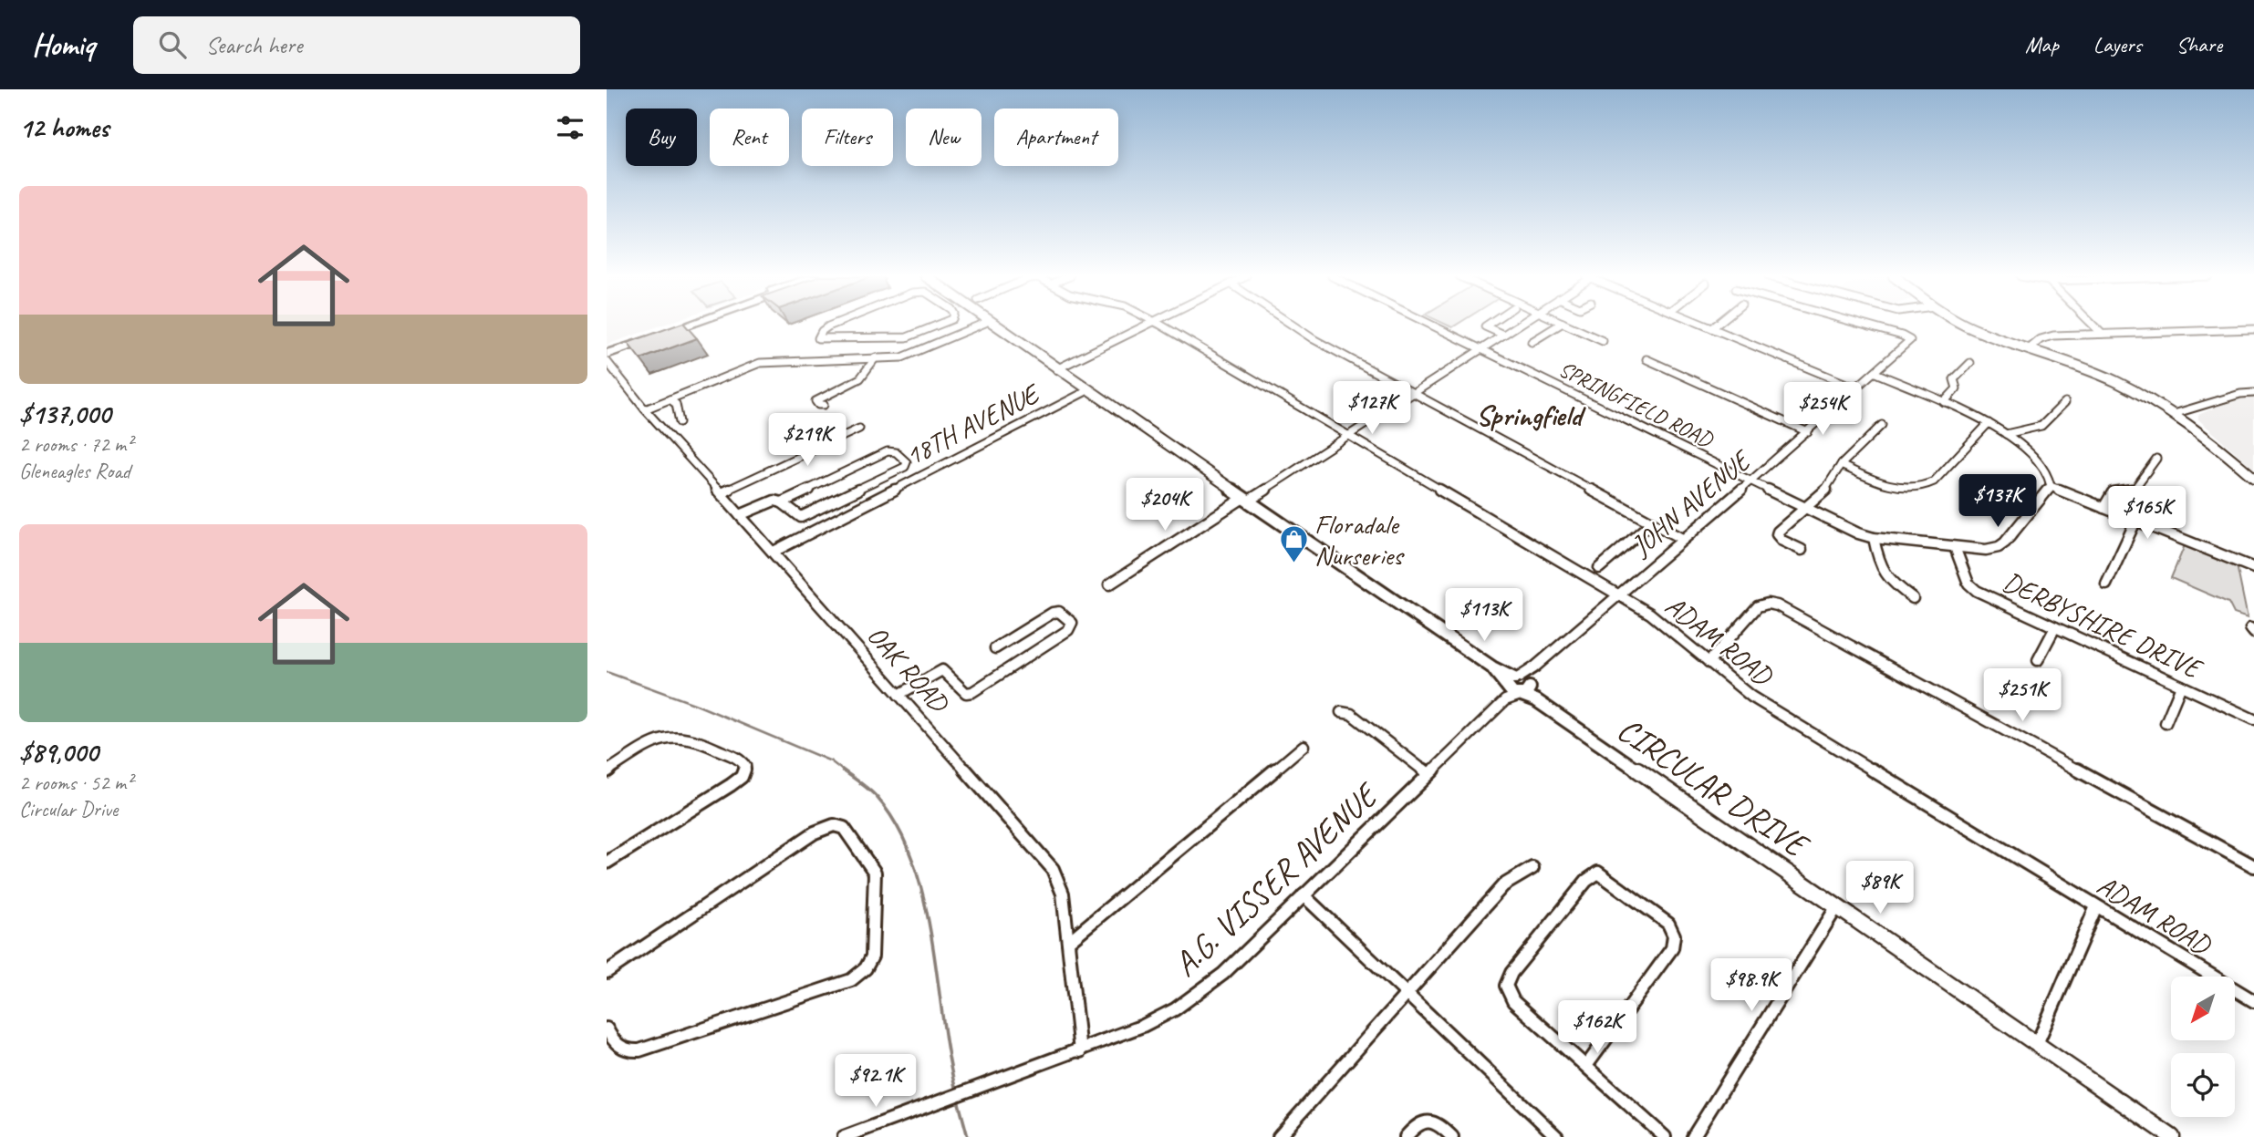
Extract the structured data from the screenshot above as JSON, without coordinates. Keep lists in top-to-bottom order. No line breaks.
{"streets":{"street":["SPRINGFIELD ROAD","18TH AVENUE","JOHN AVENUE","DERBYSHIRE DRIVE","ADAM ROAD","OAK ROAD","CIRCULAR DRIVE","A.G. VISSER AVENUE"]},"crossings":[["SPRINGFIELD ROAD","JOHN AVENUE"],["SPRINGFIELD ROAD","DERBYSHIRE DRIVE"],["18TH AVENUE","OAK ROAD"],["18TH AVENUE","CIRCULAR DRIVE"],["JOHN AVENUE","ADAM ROAD"],["JOHN AVENUE","CIRCULAR DRIVE"],["JOHN AVENUE","A.G. VISSER AVENUE"],["OAK ROAD","A.G. VISSER AVENUE"],["CIRCULAR DRIVE","A.G. VISSER AVENUE"]],"districts":["Springfield"],"places":{"shop":["Floradale Nurseries"]},"north":"bottom left","page":{"header":"Homiq","search":"Search here","nav":["Map","Layers","Share"],"heading":"12 homes","chip":["Buy","Rent","Filters","New","Apartment"],"list":[{"name":"$137,000","note":"2 rooms · 72 m² · Gleneagles Road"},{"name":"$89,000","note":"2 rooms · 52 m² · Circular Drive"}],"price":["$127K","$254K","$219K","$137K","$204K","$165K","$113K","$251K","$89K","$98.9K","$162K","$92.1K"]}}
